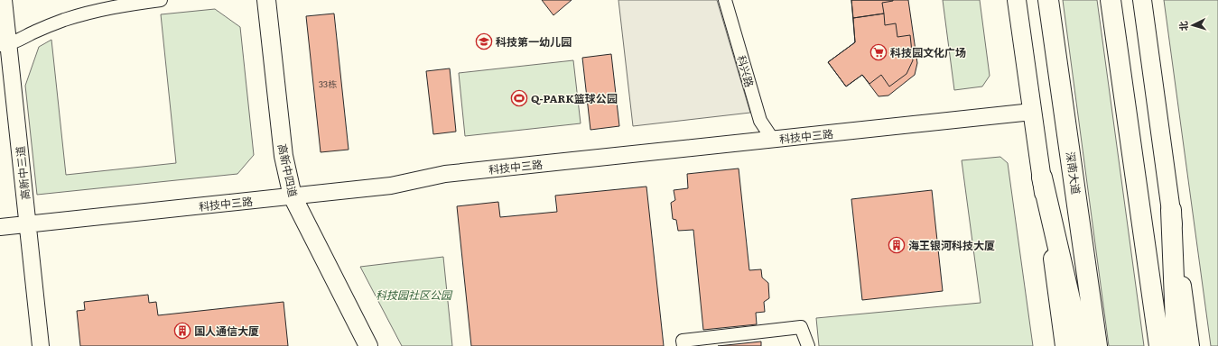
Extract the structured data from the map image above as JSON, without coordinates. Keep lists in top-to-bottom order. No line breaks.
{"streets":{"main road":["高新中四道","深南大道"],"street":["科兴路","科技中三路","高新中三道"]},"crossings":[["科兴路","科技中三路"],["科技中三路","高新中四道"],["科技中三路","高新中三道"]],"parks":["科技园社区公园"],"places":{"school or university":["科技第一幼儿园"],"supermarket":["科技园文化广场"],"sports":["Q-PARK篮球公园"],"building":["海王银河科技大厦","国人通信大厦"]},"house_numbers":["33栋"],"north":"left"}
